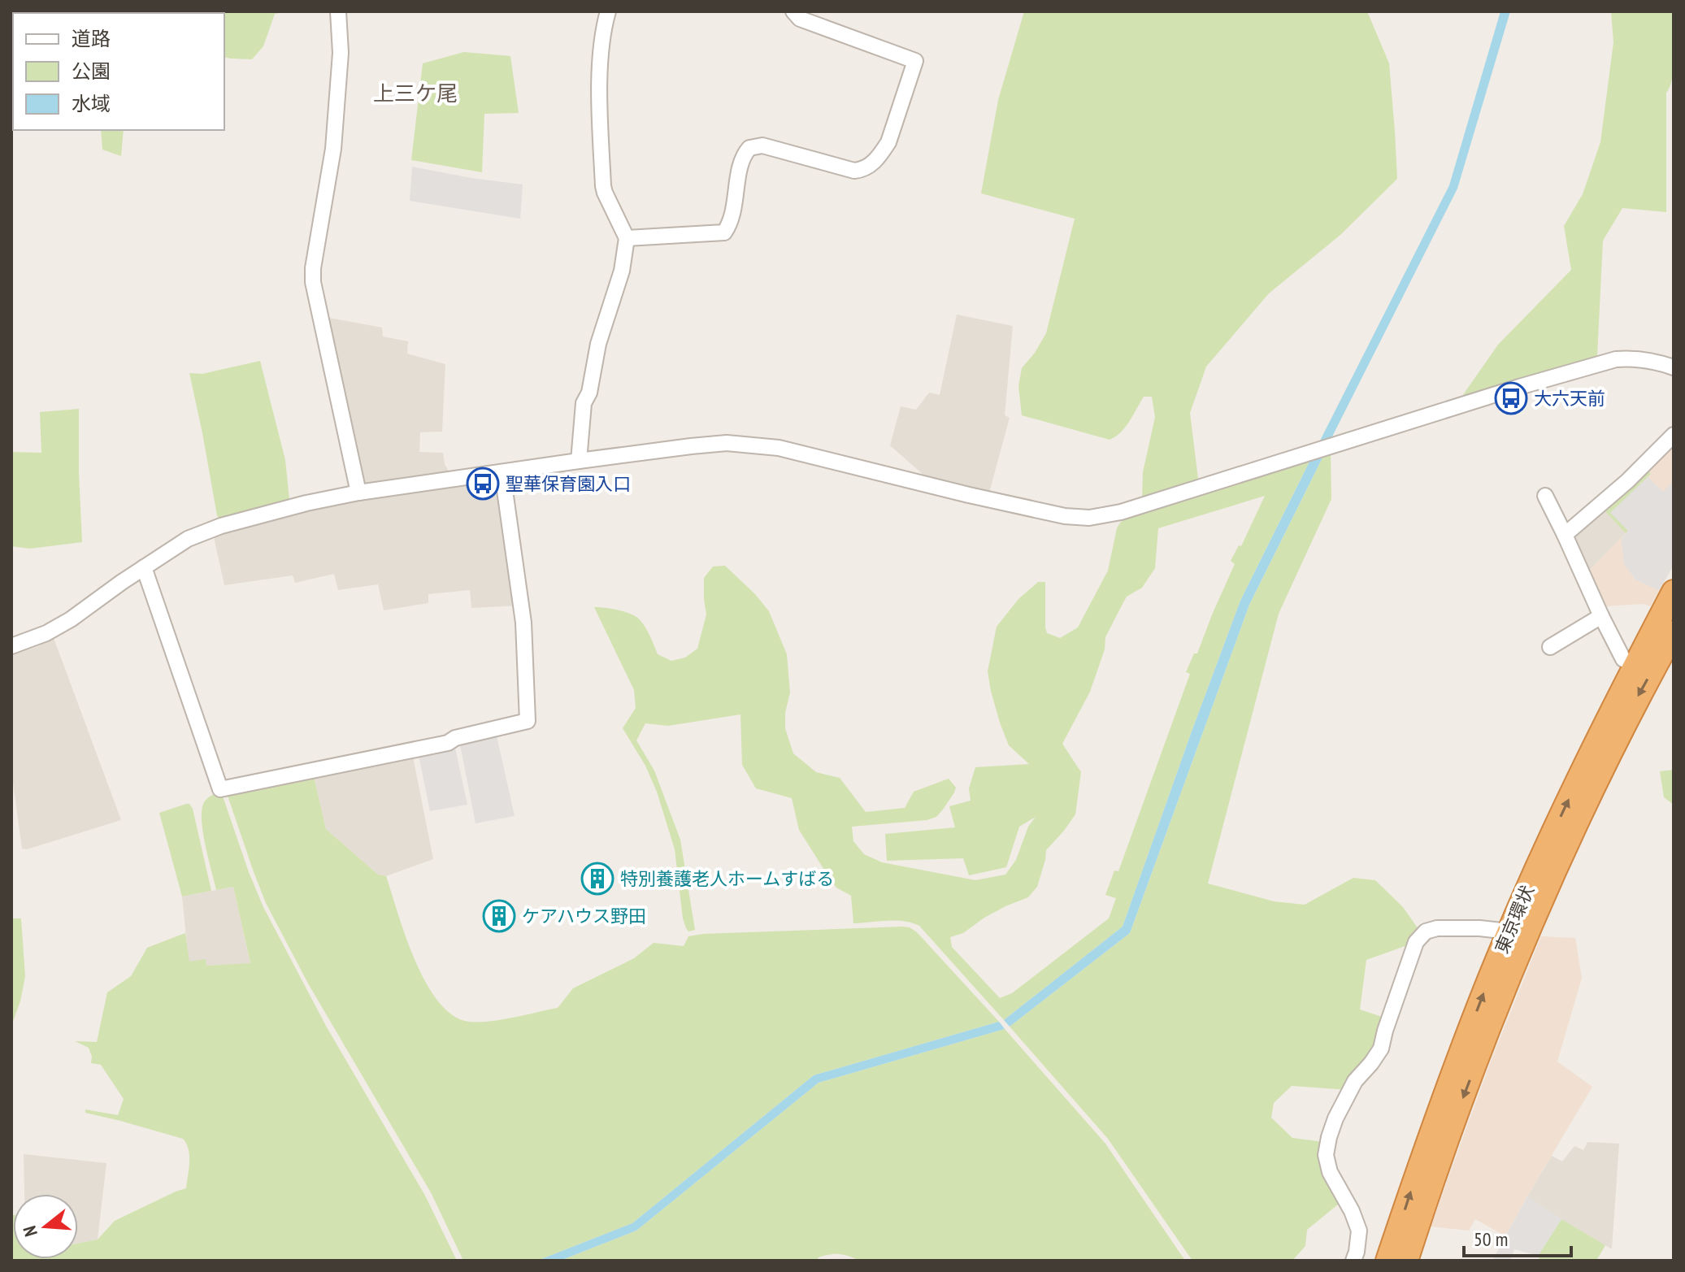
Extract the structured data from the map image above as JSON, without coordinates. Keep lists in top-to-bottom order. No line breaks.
{"streets":{"highway":["東京環状"]},"districts":["上三ケ尾"],"places":{"bus stop":["大六天前","聖華保育園入口"],"building":["特別養護老人ホームすばる","ケアハウス野田"]},"legend":["道路","公園","水域"],"scale_bar":"50 m","north":"left"}
